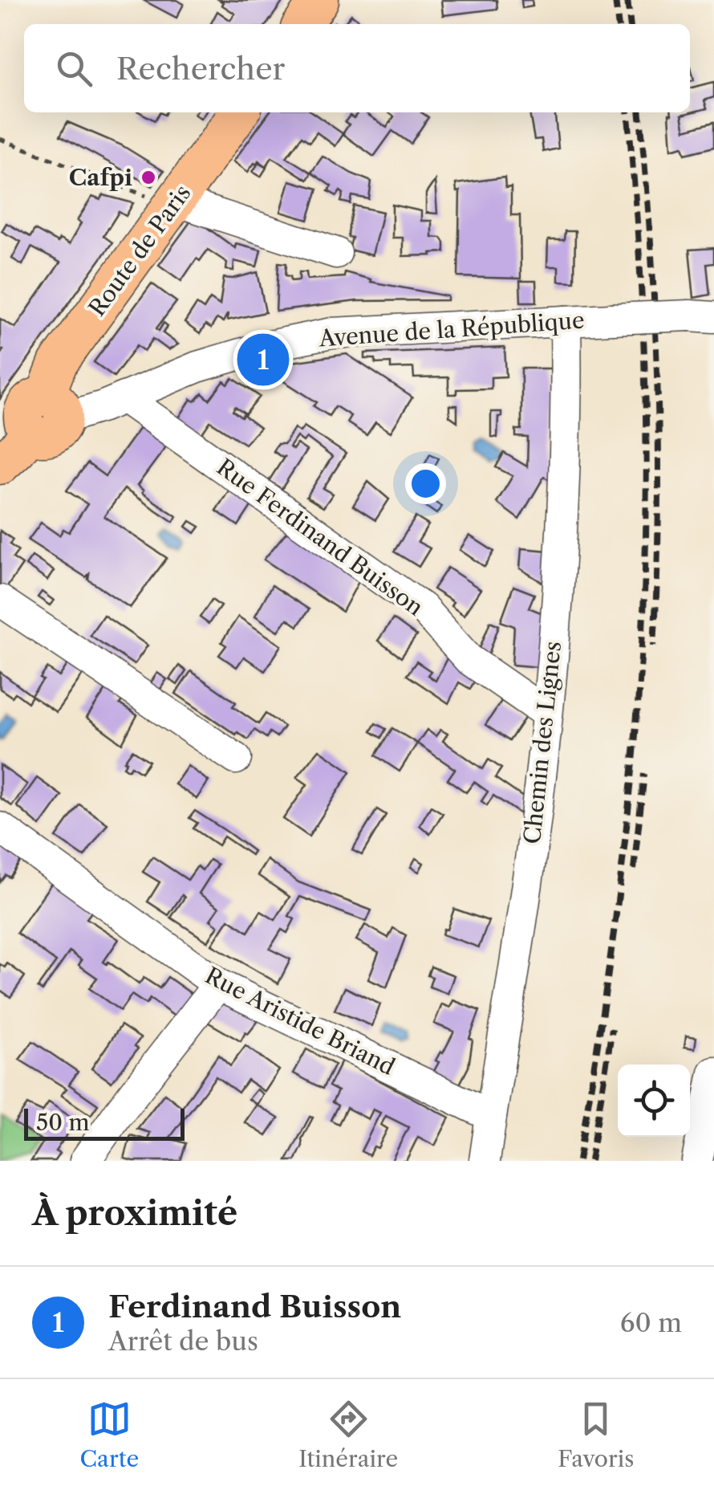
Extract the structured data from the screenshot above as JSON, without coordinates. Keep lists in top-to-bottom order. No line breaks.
{"streets":{"main road":["Route de Paris"],"street":["Avenue de la République","Rue Ferdinand Buisson","Chemin des Lignes","Rue Aristide Briand"]},"crossings":[["Route de Paris","Avenue de la République"],["Avenue de la République","Rue Ferdinand Buisson"],["Avenue de la République","Chemin des Lignes"],["Rue Ferdinand Buisson","Chemin des Lignes"],["Chemin des Lignes","Rue Aristide Briand"]],"places":["Cafpi"],"scale_bar":"50 m","page":{"search":"Rechercher","pins":"1","scale":"50 m","heading":"À proximité","list":[{"mark":"1","name":"Ferdinand Buisson","note":"Arrêt de bus","value":"60 m"}],"nav":["Carte","Itinéraire","Favoris"]}}
